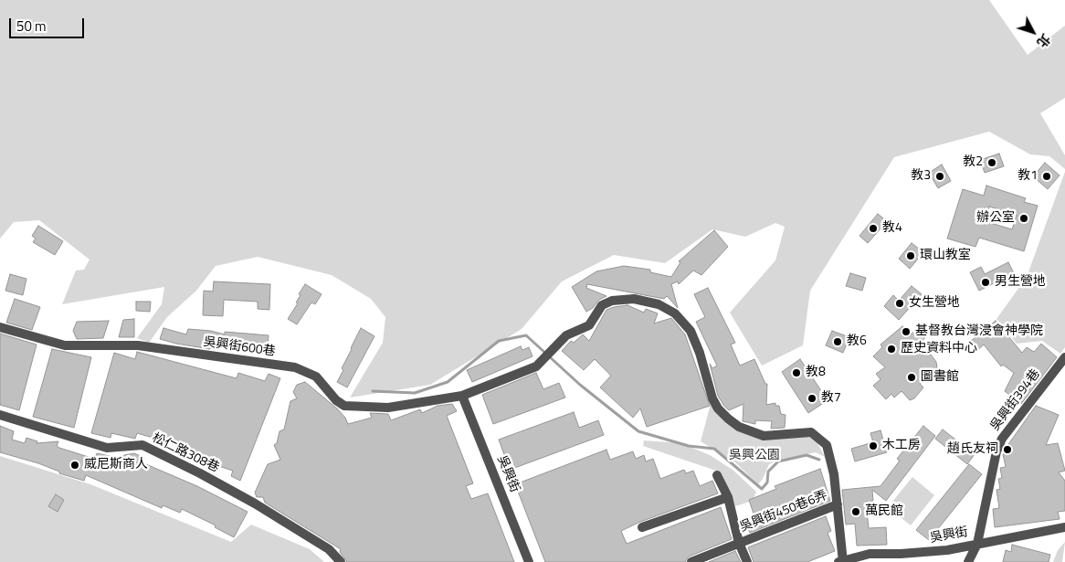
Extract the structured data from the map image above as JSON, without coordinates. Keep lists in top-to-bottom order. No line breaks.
{"streets":{"street":["吳興街600巷","吳興街394巷","松仁路308巷","吳興街","吳興街450巷6弄"]},"crossings":[["吳興街600巷","吳興街"],["吳興街600巷","吳興街450巷6弄"],["吳興街394巷","吳興街"]],"parks":["吳興公園"],"places":["教2","教3","教1","辦公室","教4","環山教室","男生營地","女生營地","基督教台灣浸會神學院","教6","歷史資料中心","教8","圖書館","教7","木工房","趙氏友祠","威尼斯商人","萬民館"],"scale_bar":"50 m","north":"bottom right"}
